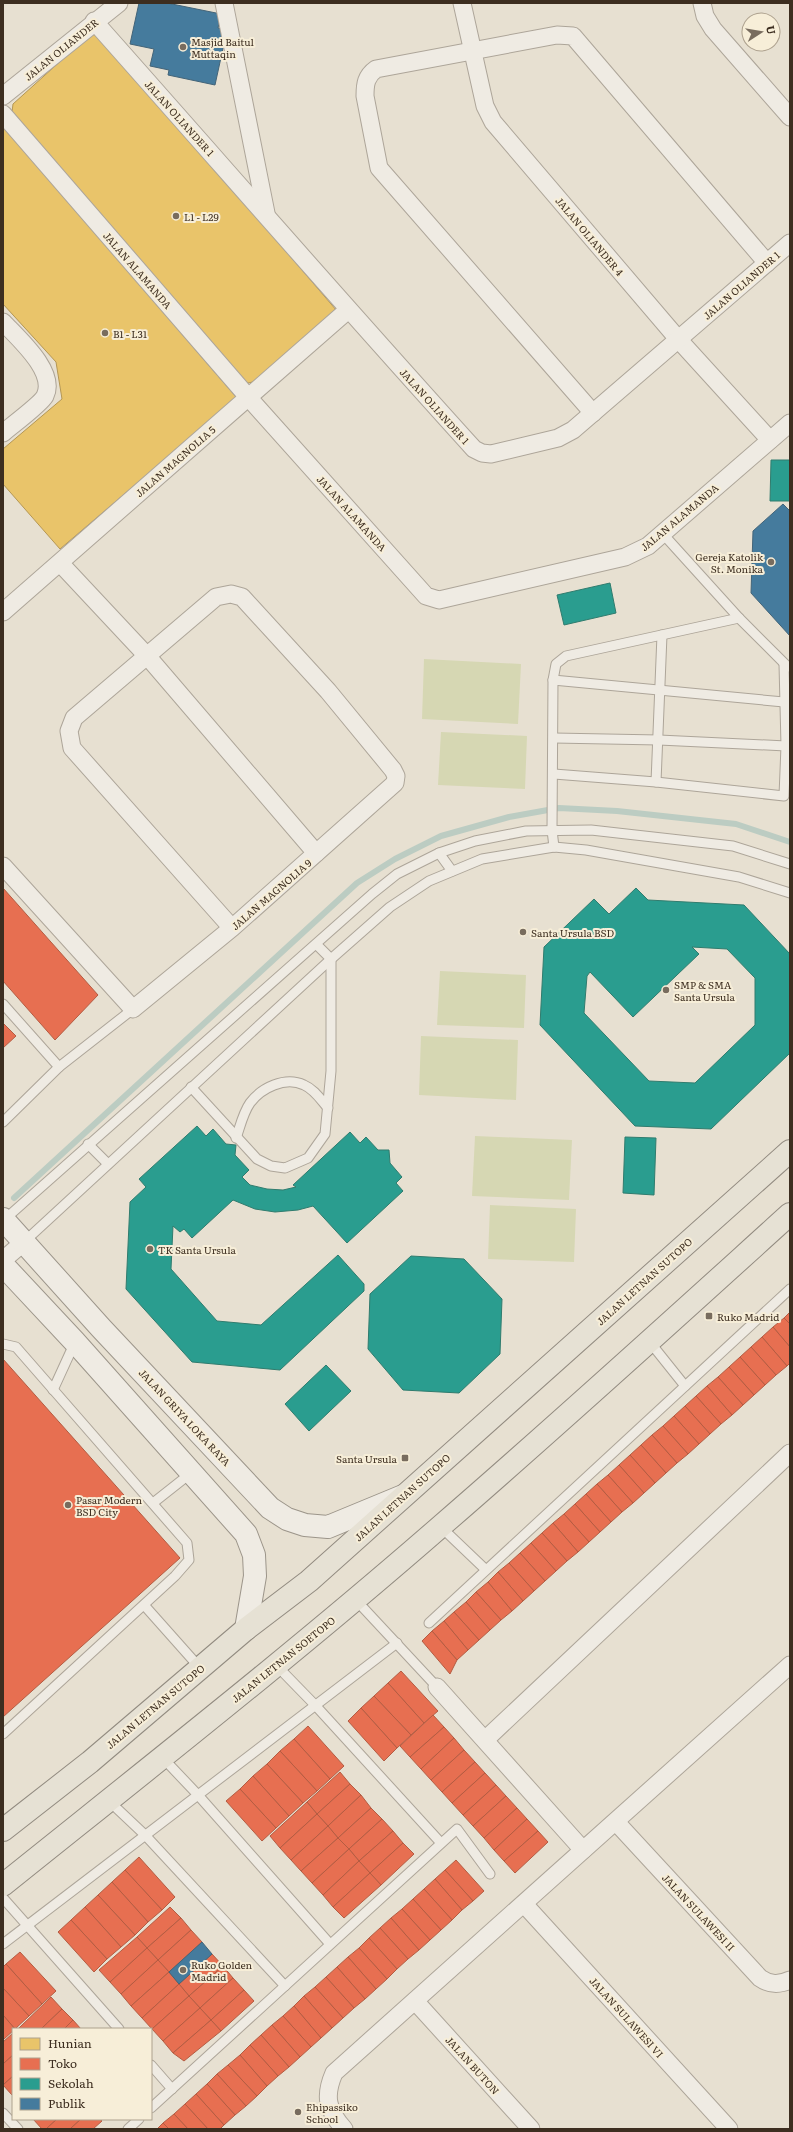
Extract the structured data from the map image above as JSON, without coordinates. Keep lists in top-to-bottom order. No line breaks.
{"streets":{"main road":["JALAN LETNAN SUTOPO","JALAN GRIYA LOKA RAYA","JALAN LETNAN SOETOPO"],"street":["JALAN OLIANDER","JALAN OLIANDER 1","JALAN OLIANDER 4","JALAN ALAMANDA","JALAN MAGNOLIA 5","JALAN MAGNOLIA 9","JALAN SULAWESI II","JALAN SULAWESI VI","JALAN BUTON"]},"crossings":[["JALAN OLIANDER","JALAN OLIANDER 1"],["JALAN OLIANDER 1","JALAN OLIANDER 4"],["JALAN OLIANDER 1","JALAN MAGNOLIA 5"],["JALAN OLIANDER 4","JALAN ALAMANDA"],["JALAN ALAMANDA","JALAN MAGNOLIA 5"],["JALAN LETNAN SUTOPO","JALAN GRIYA LOKA RAYA"]],"places":{"other":["Masjid Baitul Muttaqin","L1 - L29","B1 - L31","Gereja Katolik St. Monika","Santa Ursula BSD","SMP & SMA Santa Ursula","TK Santa Ursula","Pasar Modern BSD City","Ruko Golden Madrid","Ehipassiko School"],"transit":["Ruko Madrid","Santa Ursula"]},"legend":["Hunian","Toko","Sekolah","Publik"],"north":"right"}
